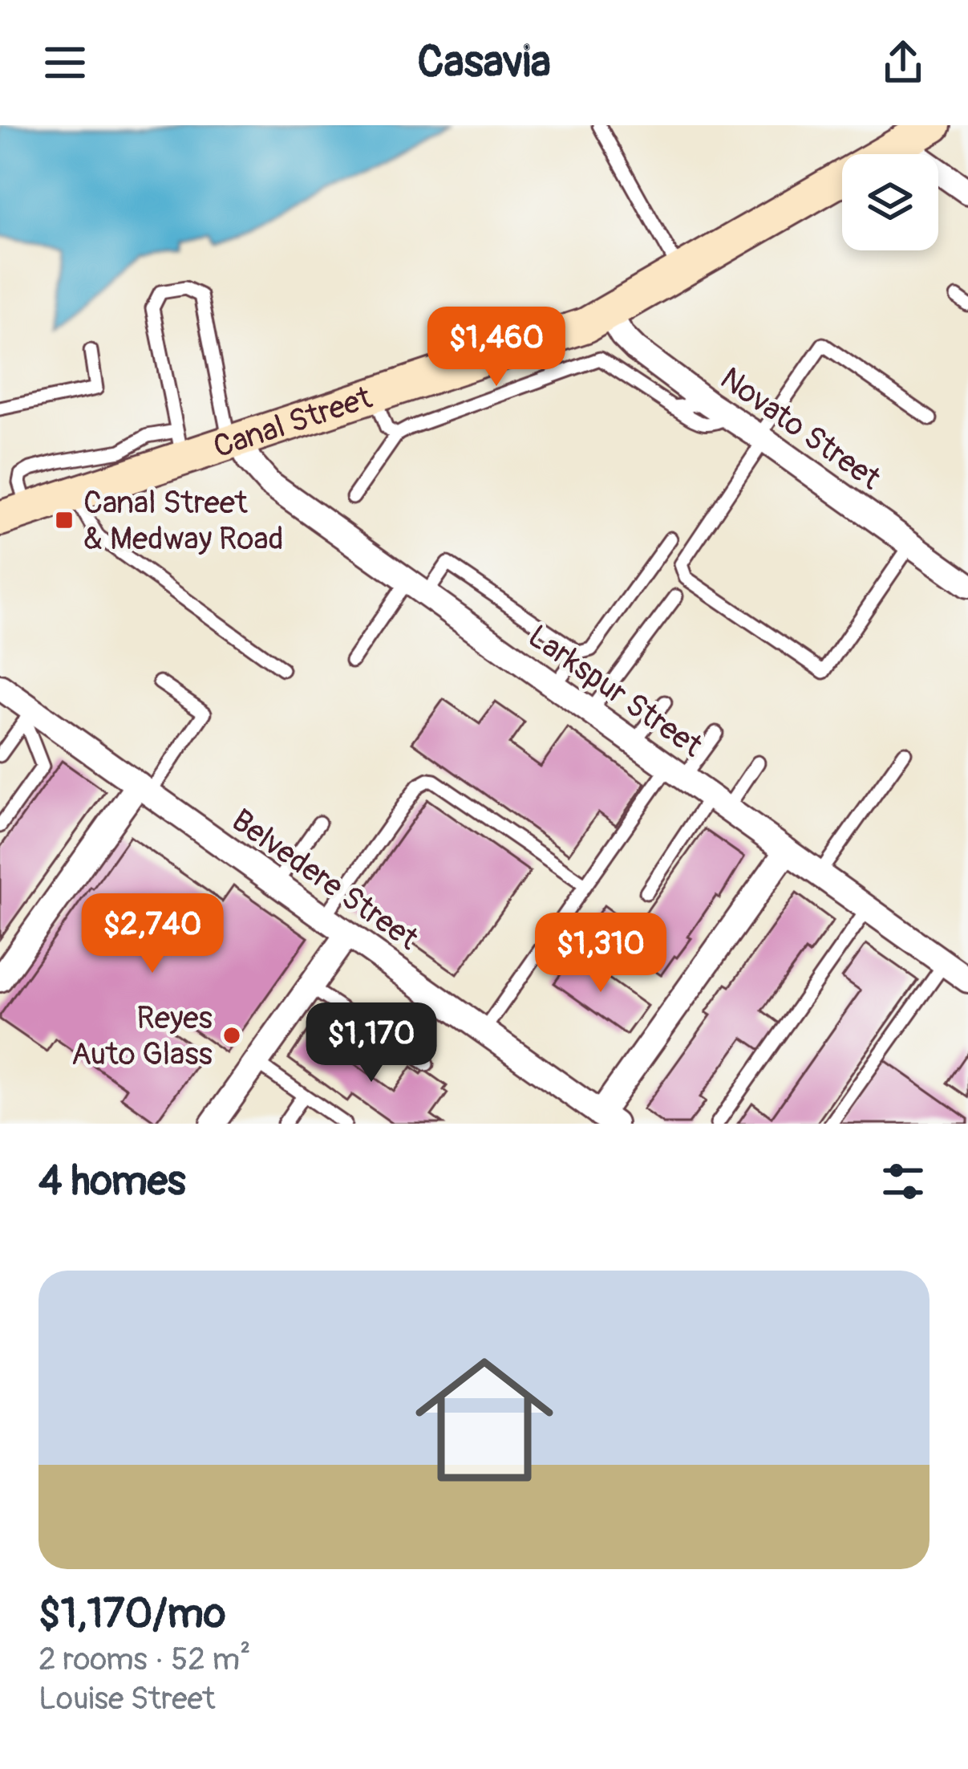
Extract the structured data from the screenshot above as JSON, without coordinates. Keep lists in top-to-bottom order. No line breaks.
{"streets":{"street":["Canal Street","Novato Street","Larkspur Street","Belvedere Street"]},"crossings":[["Canal Street","Novato Street"],["Canal Street","Larkspur Street"]],"places":{"transit":["Canal Street & Medway Road"],"other":["Reyes Auto Glass"]},"page":{"header":"Casavia","price":["$1,460","$2,740","$1,310","$1,170"],"heading":"4 homes","list":[{"name":"$1,170/mo","note":"2 rooms · 52 m² · Louise Street"}]}}
